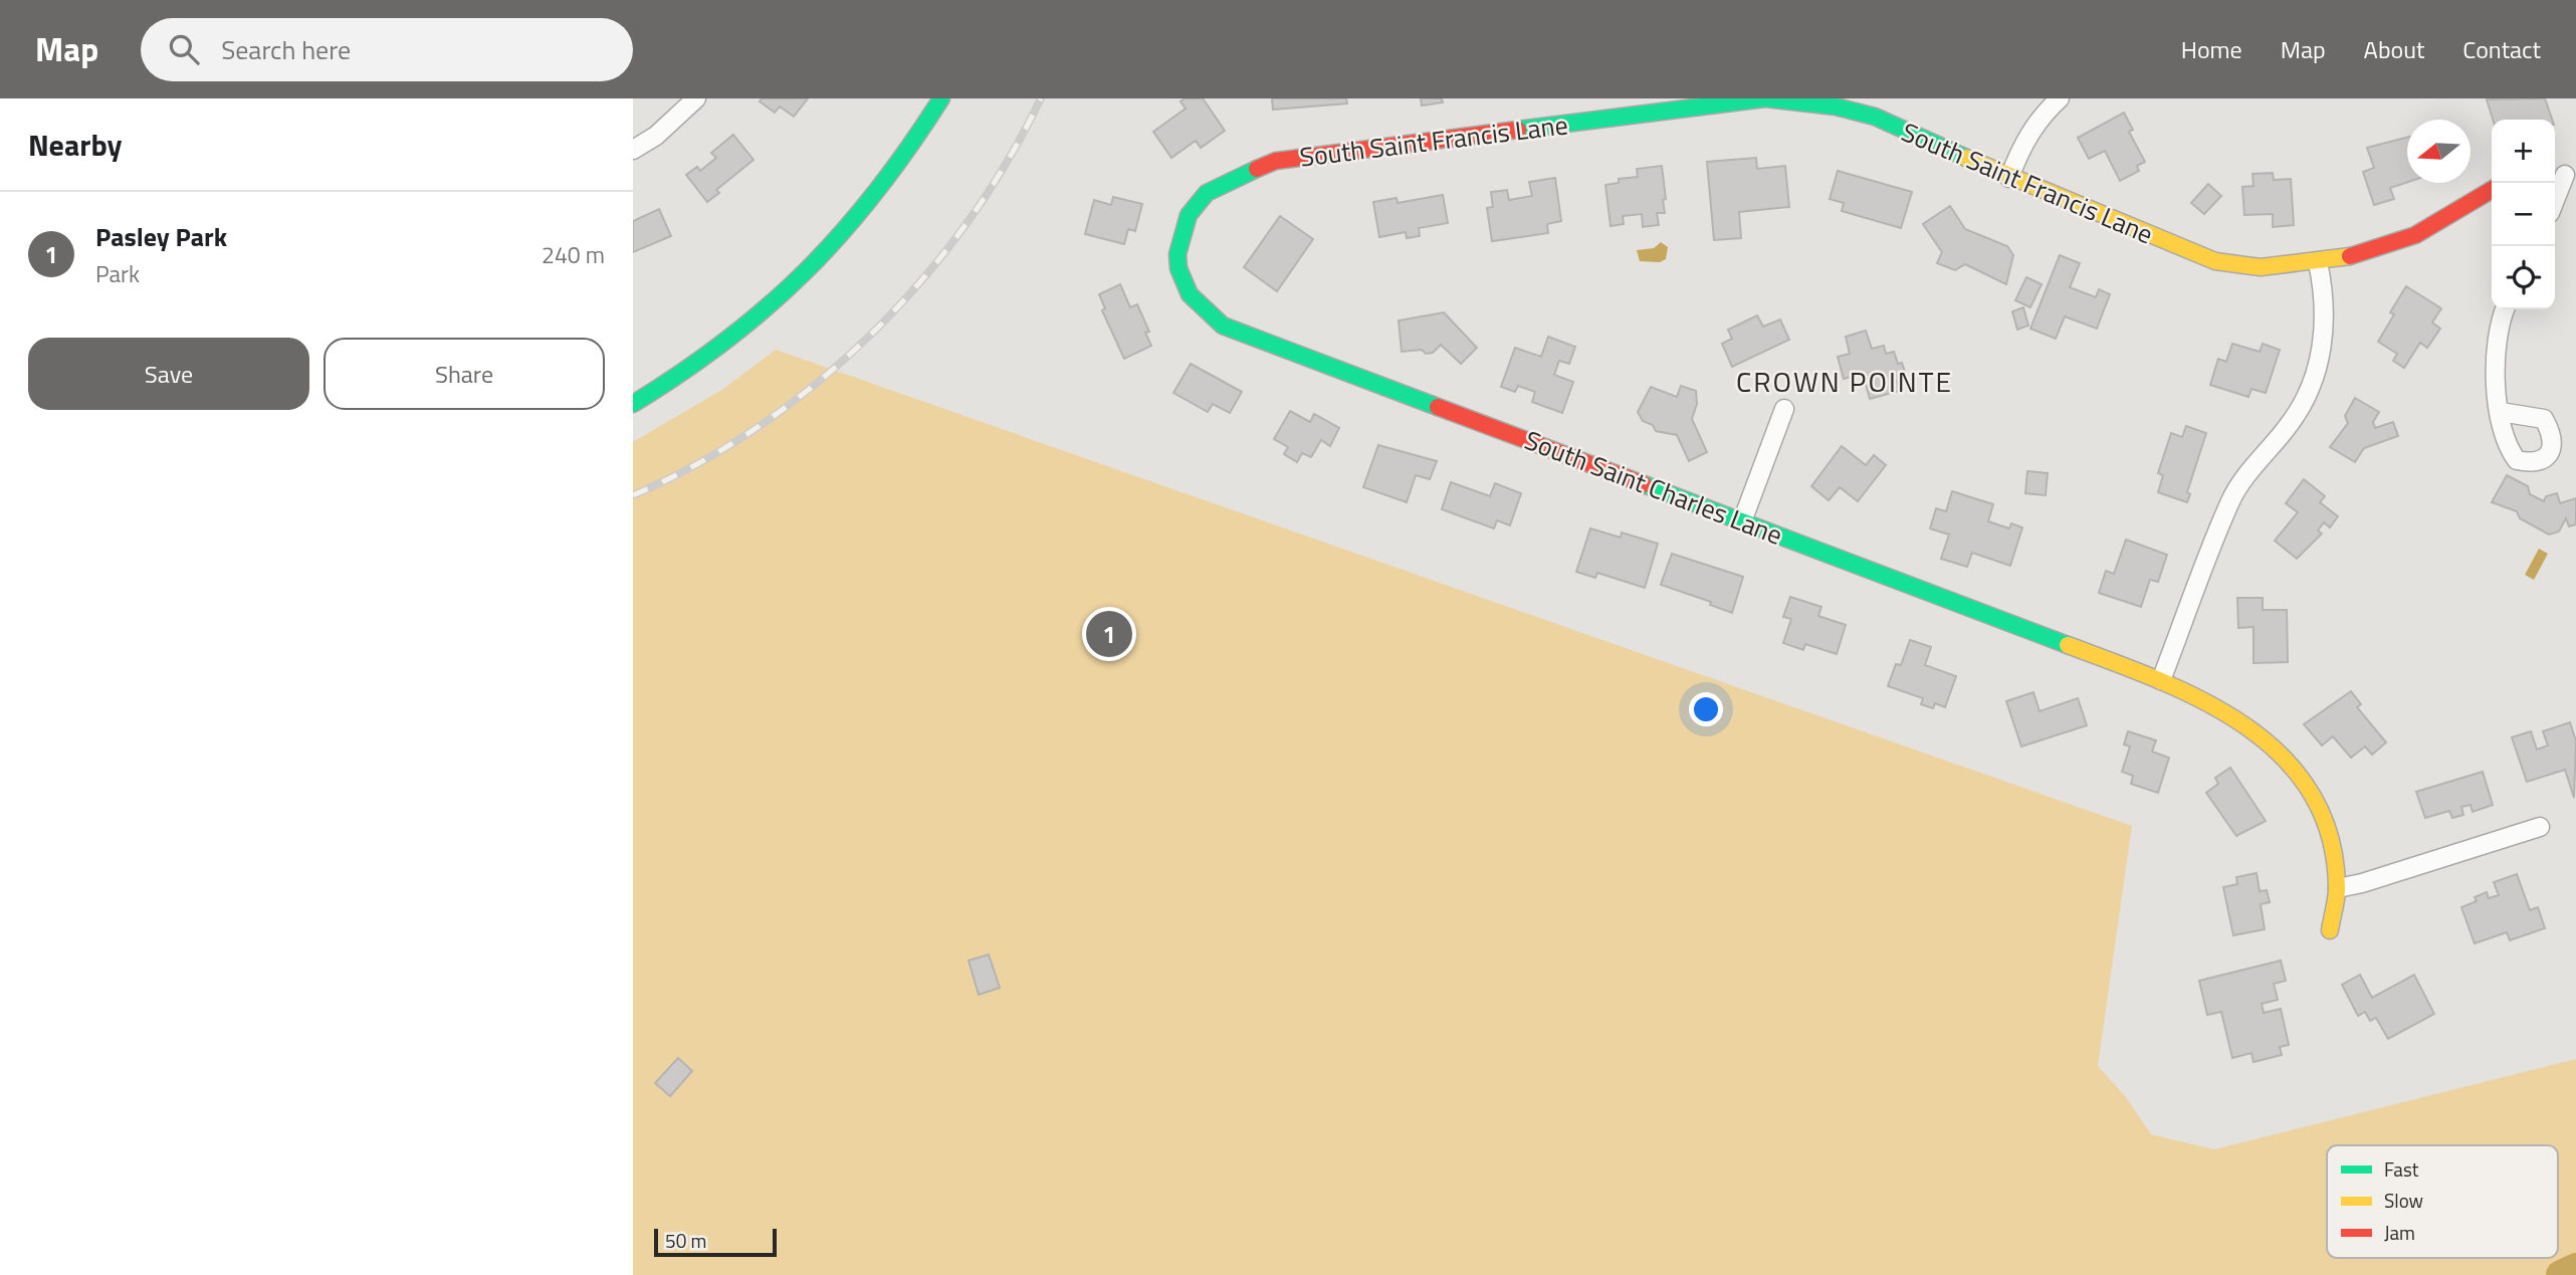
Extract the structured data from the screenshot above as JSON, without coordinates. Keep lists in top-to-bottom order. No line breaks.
{"streets":{"street":["South Saint Francis Lane","South Saint Charles Lane"]},"crossings":[["South Saint Francis Lane","South Saint Charles Lane"]],"districts":["CROWN POINTE"],"legend":["Fast","Slow","Jam"],"scale_bar":"50 m","north":"left","page":{"header":"Map","search":"Search here","nav":["Home","Map","About","Contact"],"heading":"Nearby","map_buttons":["+","−"],"list":[{"mark":"1","name":"Pasley Park","note":"Park","value":"240 m"}],"buttons":["Save","Share"],"pins":"1","scale":"50 m"}}
